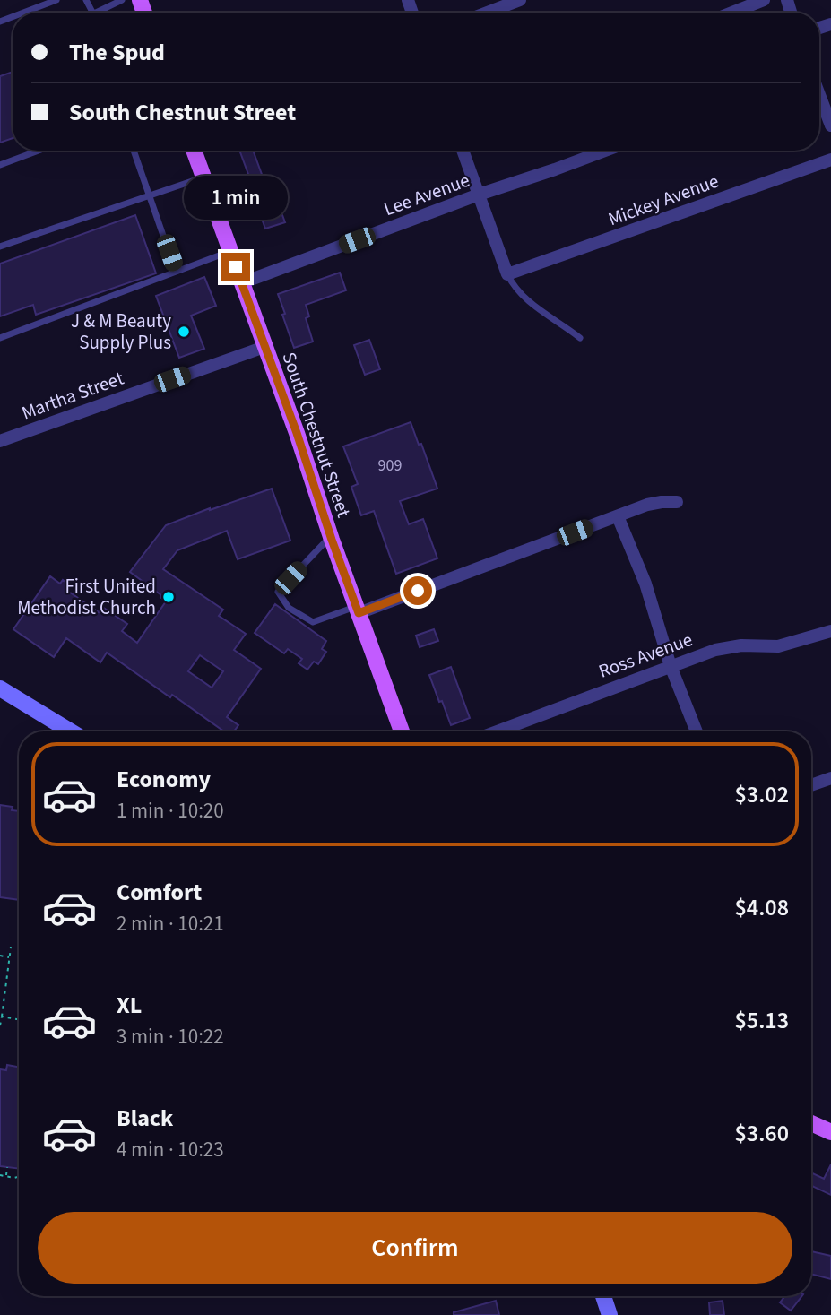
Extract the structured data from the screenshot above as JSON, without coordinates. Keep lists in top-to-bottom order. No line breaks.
{"streets":{"main road":["South Chestnut Street"],"street":["Lee Avenue","Mickey Avenue","Martha Street","Ross Avenue"]},"crossings":[["Lee Avenue","South Chestnut Street"],["Martha Street","South Chestnut Street"]],"places":["J & M Beauty Supply Plus","First United Methodist Church"],"house_numbers":["909"],"page":{"banner":["The Spud","South Chestnut Street"],"bubble":"1 min","list":[{"name":"Economy","note":"1 min · 10:20","value":"$3.02"},{"name":"Comfort","note":"2 min · 10:21","value":"$4.08"},{"name":"XL","note":"3 min · 10:22","value":"$5.13"},{"name":"Black","note":"4 min · 10:23","value":"$3.60"}],"buttons":"Confirm"}}
